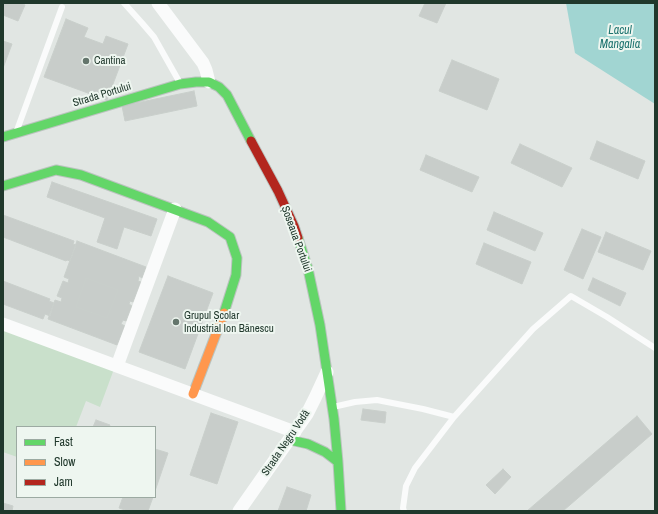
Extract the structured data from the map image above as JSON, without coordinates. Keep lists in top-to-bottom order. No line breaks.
{"streets":{"street":["Strada Portului","Șoseaua Portului","Strada Negru Vodă"]},"crossings":[["Strada Portului","Șoseaua Portului"],["Șoseaua Portului","Strada Negru Vodă"]],"water":["Lacul Mangalia"],"places":["Cantina","Grupul Școlar Industrial Ion Bănescu"],"legend":["Fast","Slow","Jam"]}
